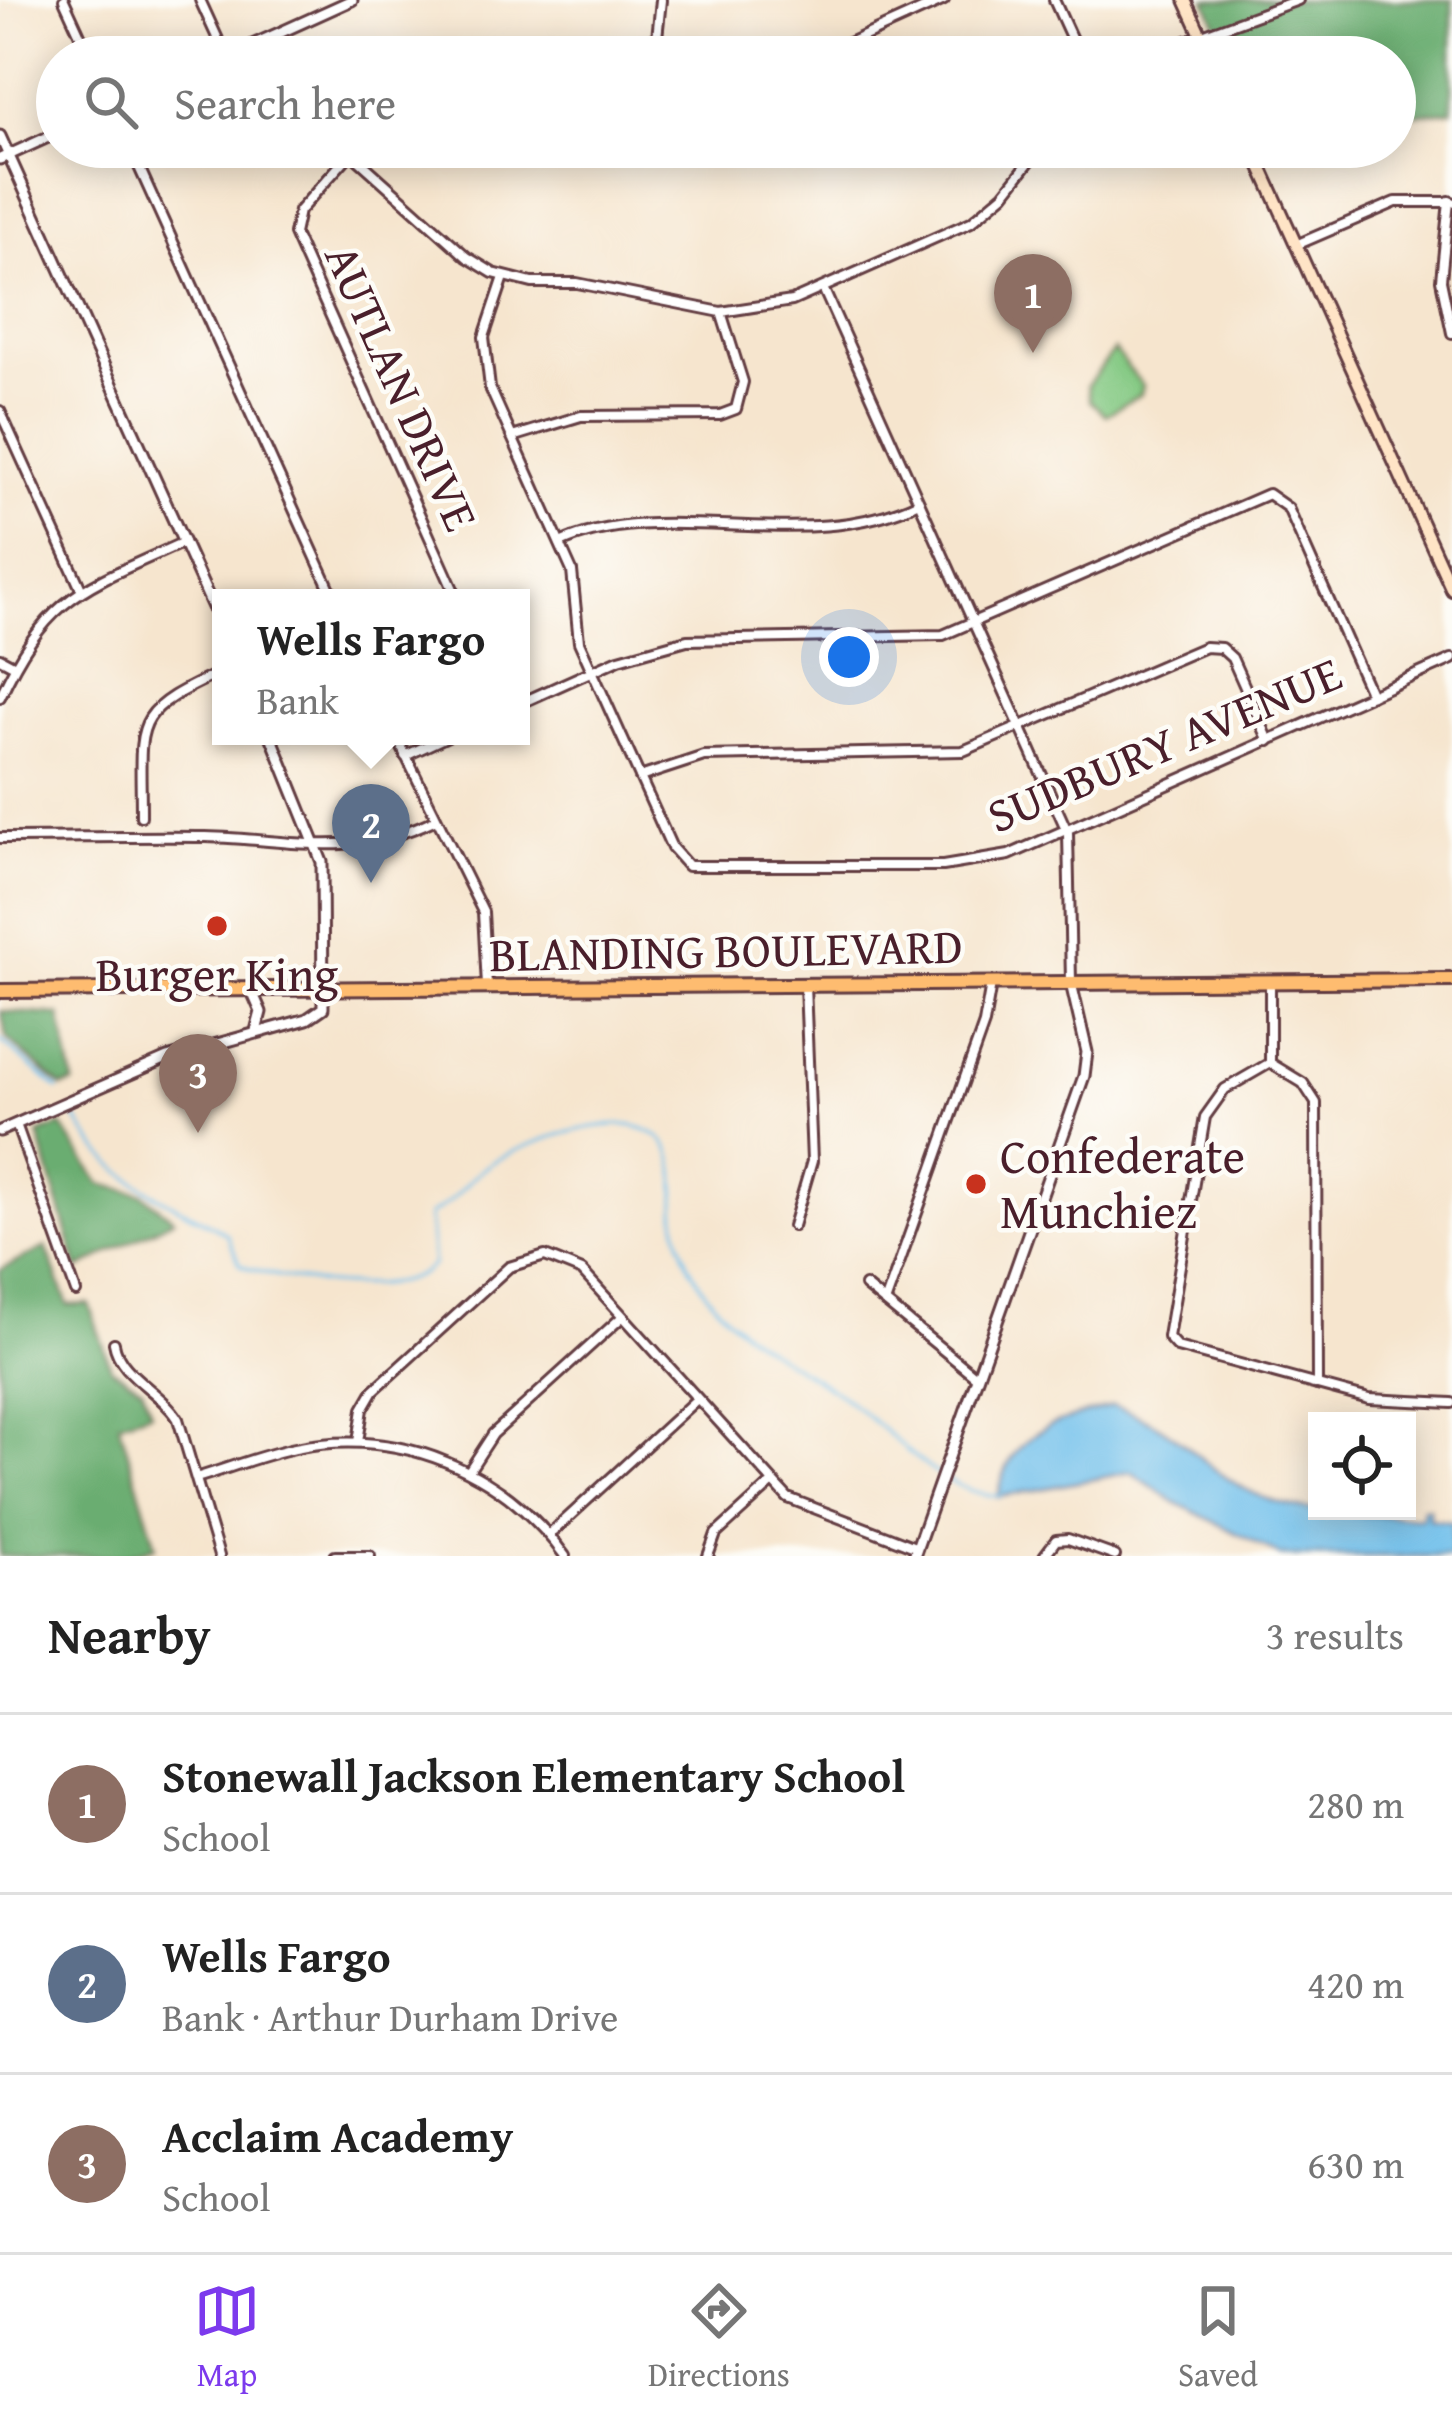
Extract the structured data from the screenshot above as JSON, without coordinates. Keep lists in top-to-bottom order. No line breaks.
{"streets":{"main road":["BLANDING BOULEVARD"],"street":["AUTLAN DRIVE","SUDBURY AVENUE"]},"places":["Burger King","Confederate Munchiez"],"page":{"search":"Search here","pins":["1","2","3"],"popup":["Wells Fargo","Bank"],"heading":["Nearby","3 results"],"list":[{"mark":"1","name":"Stonewall Jackson Elementary School","note":"School","value":"280 m"},{"mark":"2","name":"Wells Fargo","note":"Bank · Arthur Durham Drive","value":"420 m"},{"mark":"3","name":"Acclaim Academy","note":"School","value":"630 m"}],"nav":["Map","Directions","Saved"]}}
